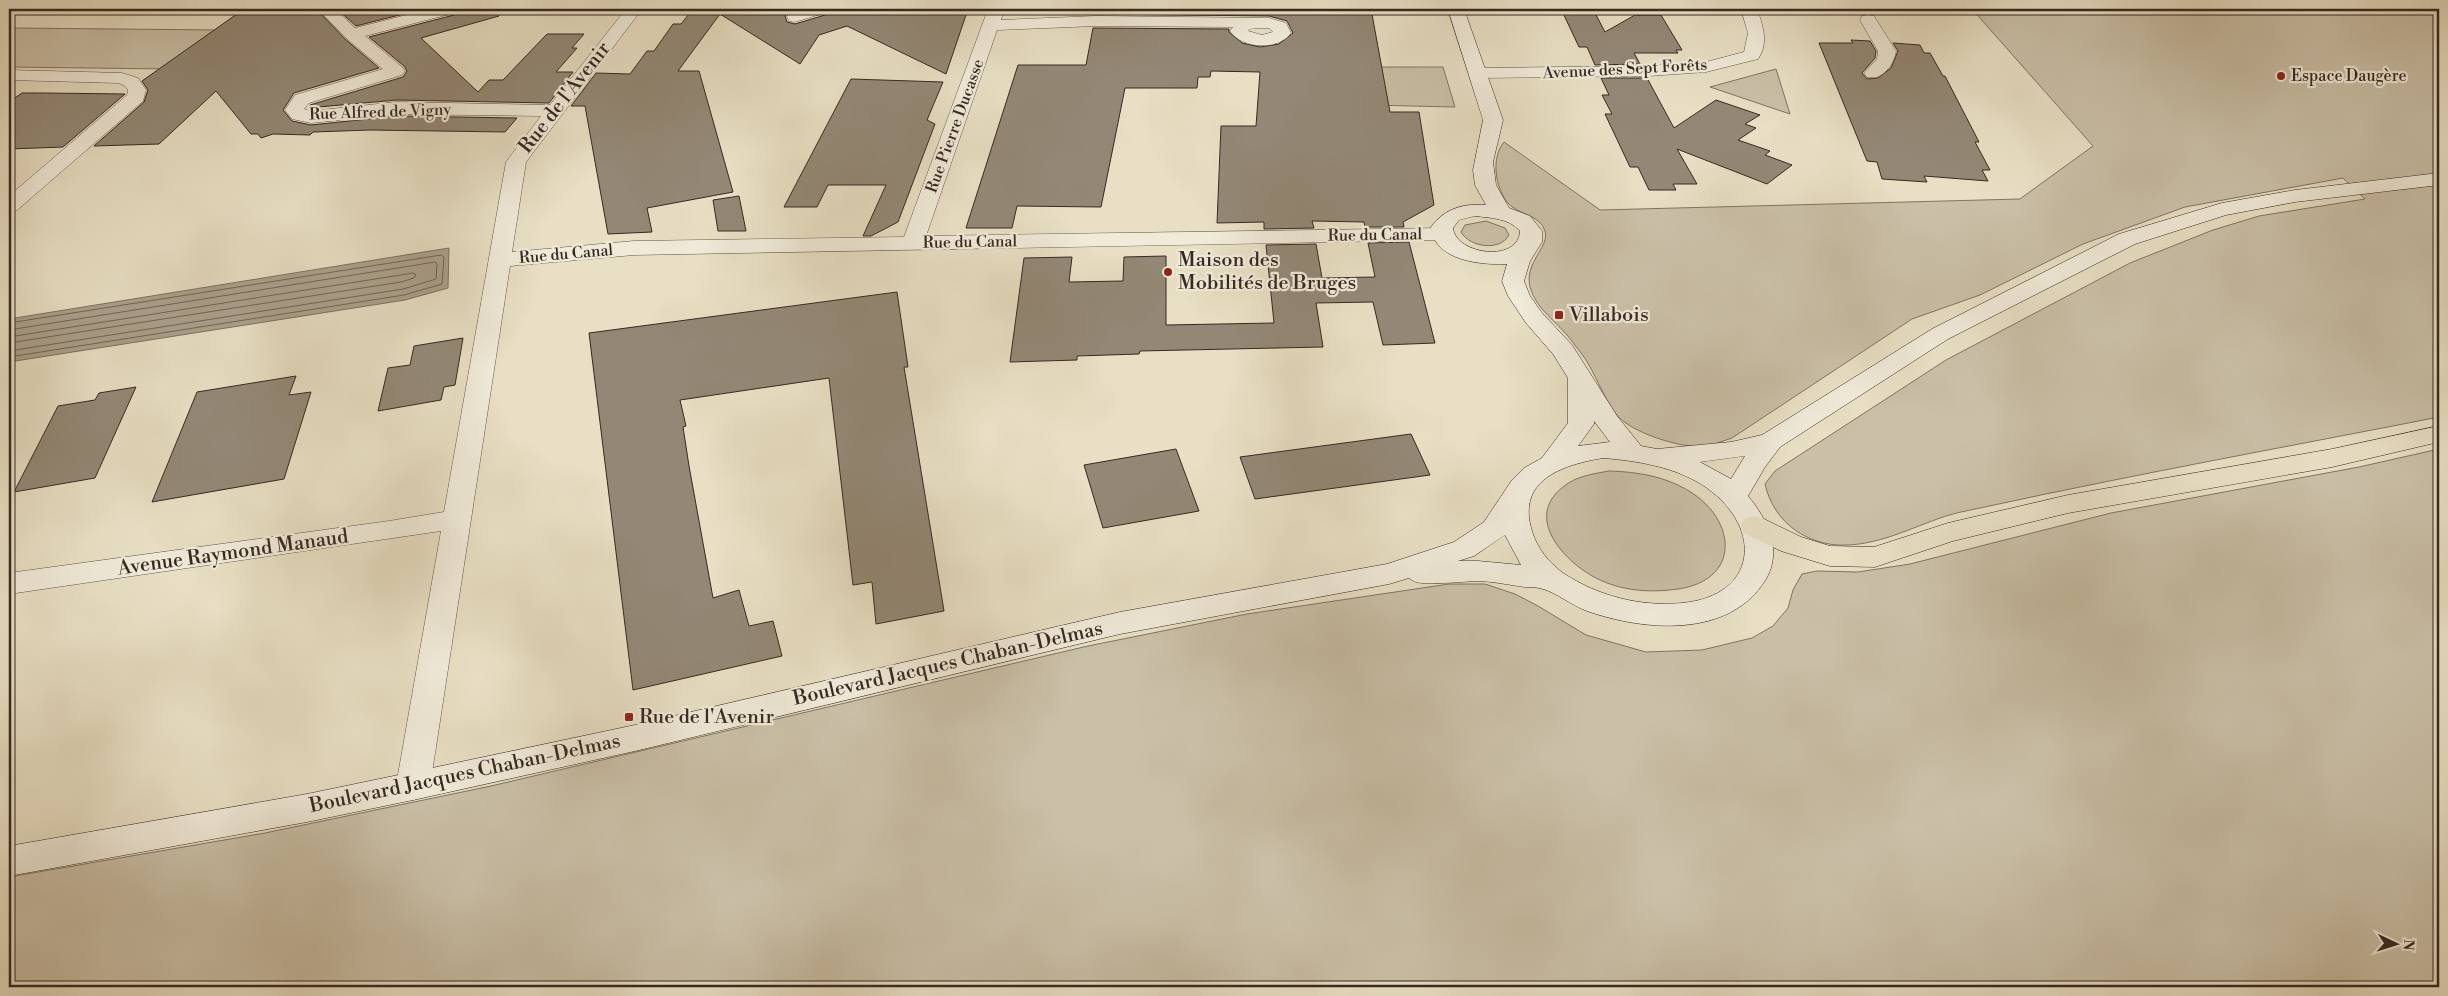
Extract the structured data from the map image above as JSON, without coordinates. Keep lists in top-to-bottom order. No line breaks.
{"streets":{"street":["Avenue des Sept Forêts","Rue de l'Avenir","Rue Alfred de Vigny","Rue Pierre Ducasse","Rue du Canal","Avenue Raymond Manaud","Boulevard Jacques Chaban-Delmas"]},"crossings":[["Rue de l'Avenir","Rue Alfred de Vigny"],["Rue de l'Avenir","Rue du Canal"],["Rue de l'Avenir","Avenue Raymond Manaud"],["Rue de l'Avenir","Boulevard Jacques Chaban-Delmas"],["Rue Pierre Ducasse","Rue du Canal"]],"places":{"other":["Espace Daugère","Maison des Mobilités de Bruges"],"transit":["Villabois","Rue de l'Avenir"]},"north":"right"}
